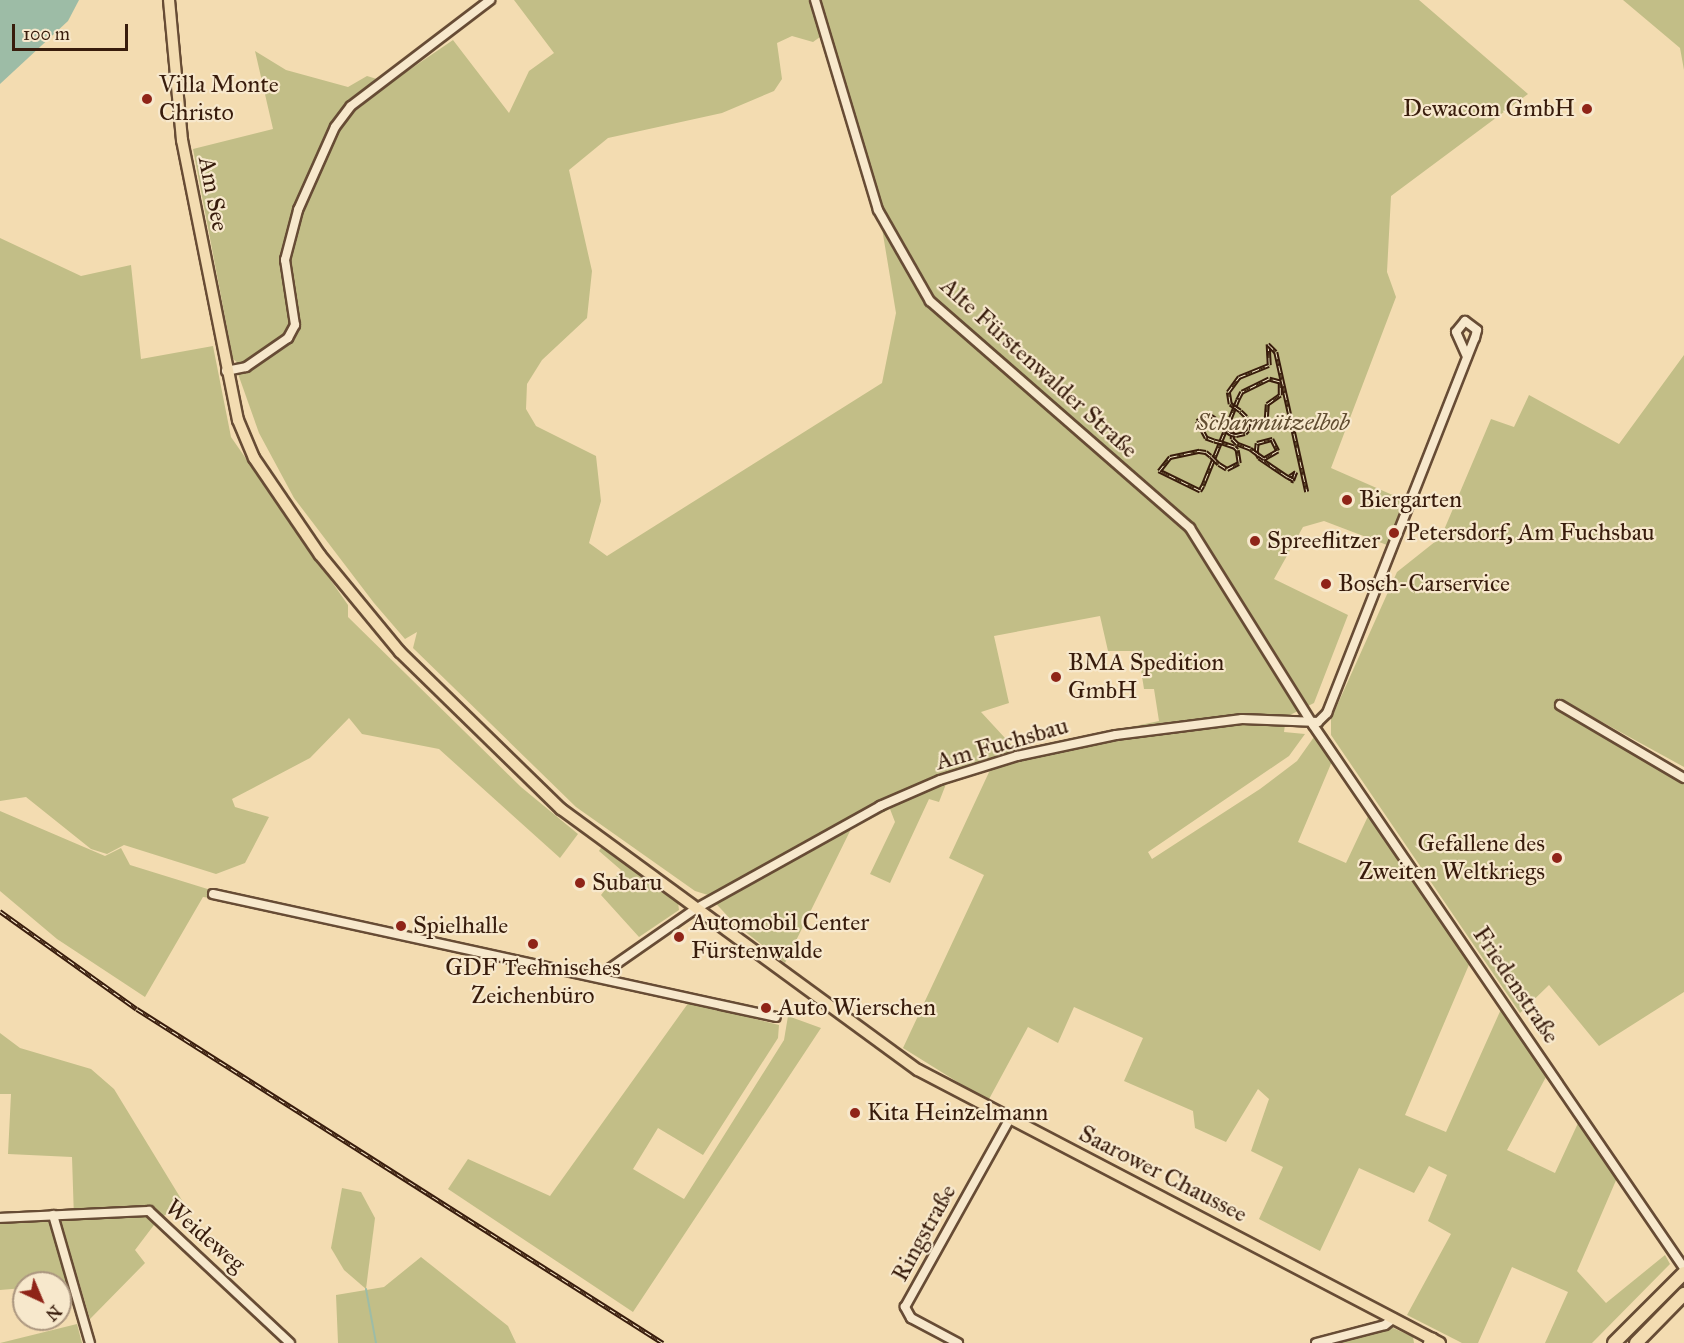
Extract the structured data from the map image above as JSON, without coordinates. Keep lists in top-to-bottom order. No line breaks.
{"streets":{"main road":["Am See","Saarower Chaussee"],"street":["Alte Fürstenwalder Straße","Am Fuchsbau","Friedenstraße","Ringstraße","Weideweg"]},"crossings":[["Am See","Saarower Chaussee"],["Alte Fürstenwalder Straße","Am Fuchsbau"],["Alte Fürstenwalder Straße","Friedenstraße"],["Am Fuchsbau","Friedenstraße"],["Am Fuchsbau","Saarower Chaussee"],["Saarower Chaussee","Ringstraße"]],"parks":["Scharmützelbob"],"places":["Villa Monte Christo","Dewacom GmbH","Biergarten","Petersdorf, Am Fuchsbau","Spreeflitzer","Bosch-Carservice","BMA Spedition GmbH","Gefallene des Zweiten Weltkriegs","Subaru","Spielhalle","Automobil Center Fürstenwalde","GDF Technisches Zeichenbüro","Auto Wierschen","Kita Heinzelmann"],"scale_bar":"100 m","north":"bottom right"}
